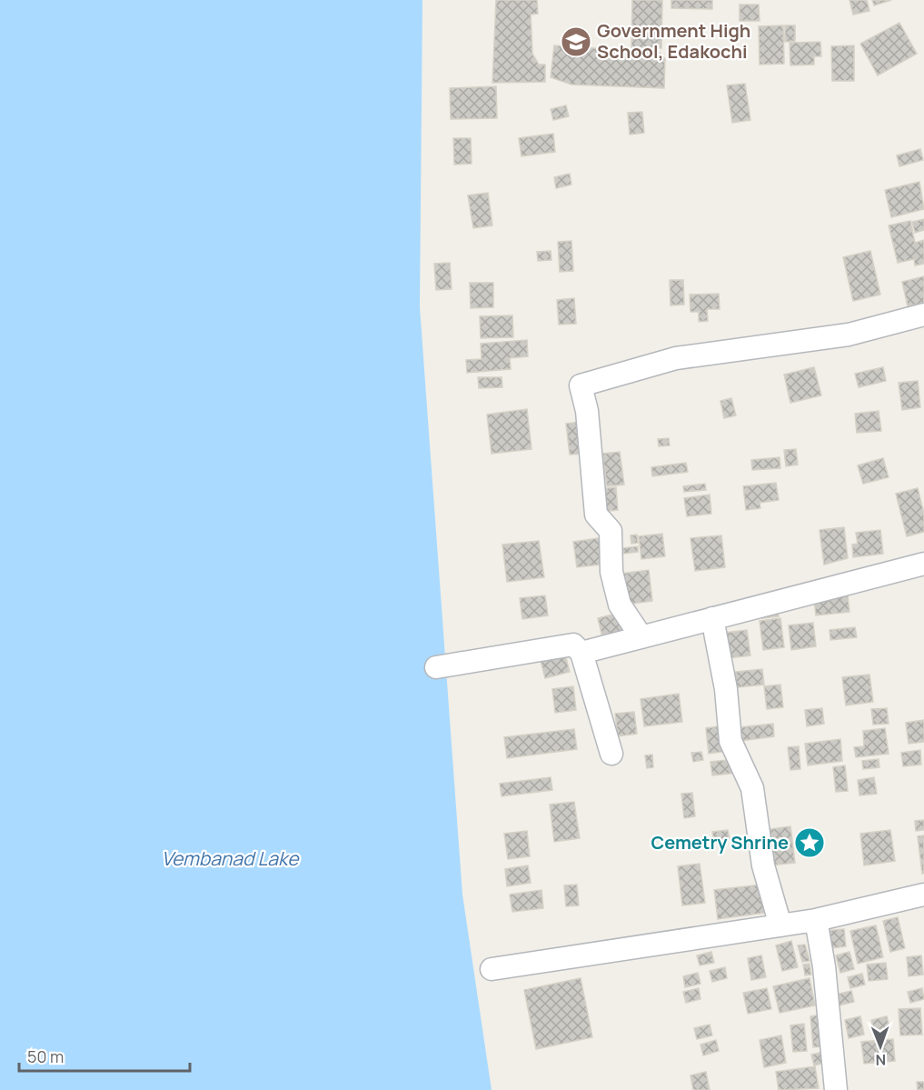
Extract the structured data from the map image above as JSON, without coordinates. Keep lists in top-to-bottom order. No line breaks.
{"water":["Vembanad Lake"],"places":{"school or university":["Government High School, Edakochi"],"place":["Cemetry Shrine"]},"scale_bar":"50 m","north":"bottom"}
